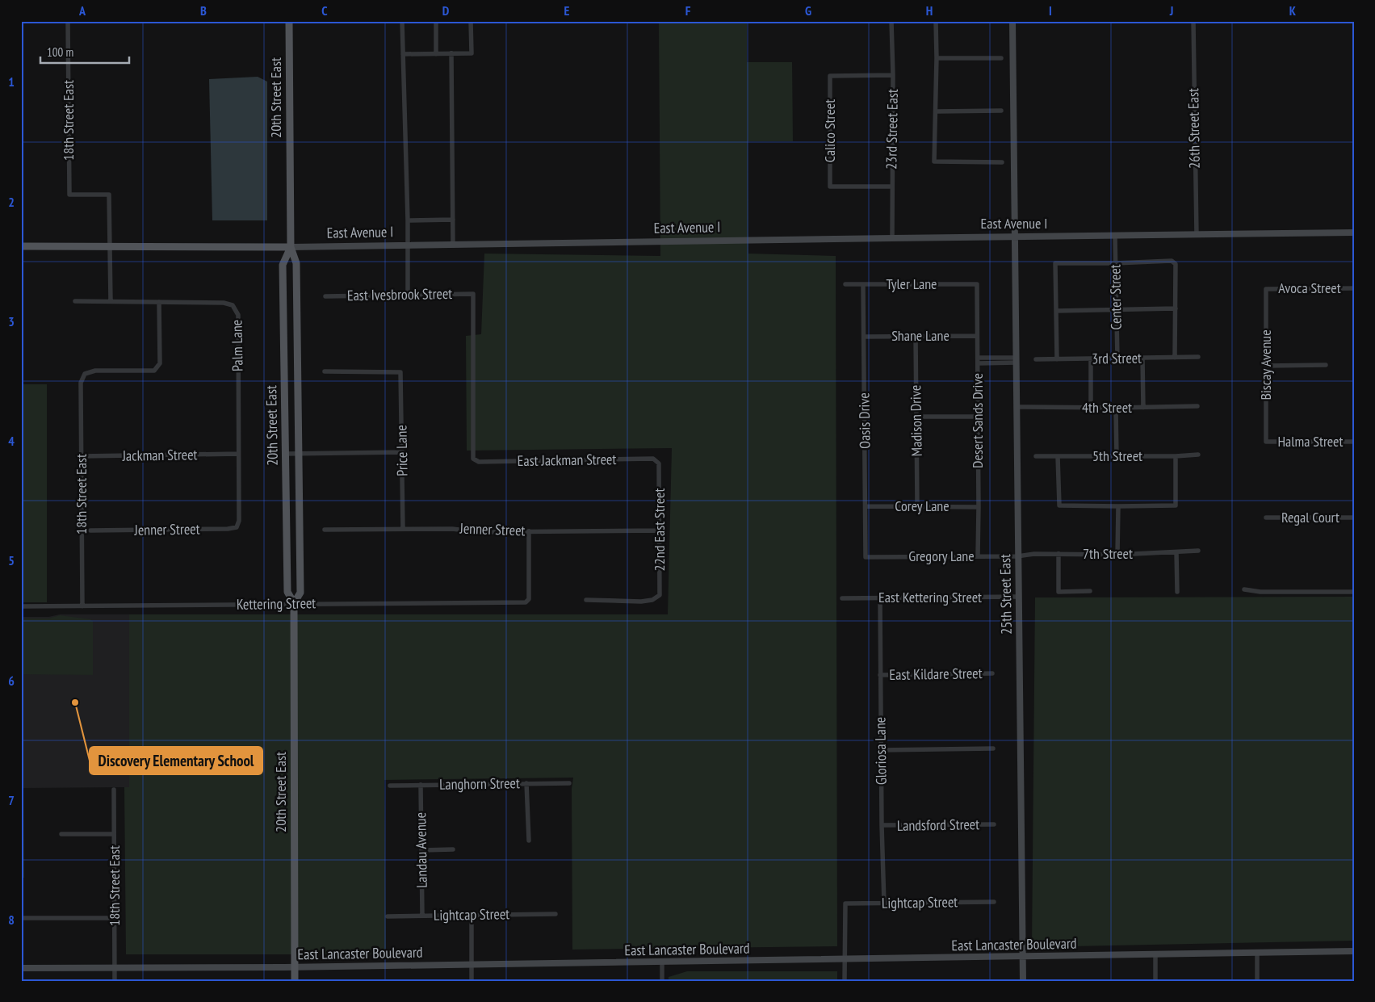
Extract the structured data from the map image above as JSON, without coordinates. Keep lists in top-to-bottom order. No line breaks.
{"streets":{"main road":["20th Street East","East Avenue I","25th Street East","East Lancaster Boulevard"],"street":["18th Street East","26th Street East","23rd Street East","Calico Street","Tyler Lane","Avoca Street","East Ivesbrook Street","Center Street","Shane Lane","Palm Lane","3rd Street","Biscay Avenue","4th Street","Oasis Drive","Madison Drive","Desert Sands Drive","Halma Street","Price Lane","Jackman Street","5th Street","East Jackman Street","Corey Lane","Regal Court","Jenner Street","22nd East Street","7th Street","Gregory Lane","East Kettering Street","Kettering Street","East Kildare Street","Gloriosa Lane","Langhorn Street","Landsford Street","Landau Avenue","Lightcap Street"]},"crossings":[["20th Street East","East Avenue I"],["20th Street East","Kettering Street"],["20th Street East","East Lancaster Boulevard"],["18th Street East","East Avenue I"],["18th Street East","Palm Lane"],["18th Street East","Jackman Street"],["18th Street East","Kettering Street"],["18th Street East","East Lancaster Boulevard"],["26th Street East","East Avenue I"],["23rd Street East","Calico Street"],["23rd Street East","East Avenue I"],["East Avenue I","Center Street"],["East Avenue I","25th Street East"],["Tyler Lane","Oasis Drive"],["Tyler Lane","Desert Sands Drive"],["Avoca Street","Biscay Avenue"],["East Ivesbrook Street","East Jackman Street"],["Center Street","3rd Street"],["Shane Lane","Oasis Drive"],["Shane Lane","Madison Drive"],["Shane Lane","Desert Sands Drive"],["Palm Lane","Jackman Street"],["Palm Lane","Jenner Street"],["Biscay Avenue","Halma Street"],["4th Street","25th Street East"],["Oasis Drive","Corey Lane"],["Oasis Drive","Gregory Lane"],["Madison Drive","Corey Lane"],["Desert Sands Drive","Corey Lane"],["Desert Sands Drive","Gregory Lane"],["Price Lane","Jenner Street"],["East Jackman Street","22nd East Street"],["Jenner Street","22nd East Street"],["Jenner Street","Kettering Street"],["7th Street","Gregory Lane"],["7th Street","25th Street East"],["Gregory Lane","25th Street East"],["25th Street East","East Kettering Street"],["25th Street East","East Lancaster Boulevard"],["East Kettering Street","Gloriosa Lane"],["East Kildare Street","Gloriosa Lane"],["Gloriosa Lane","Landsford Street"],["Gloriosa Lane","Lightcap Street"],["Langhorn Street","Landau Avenue"],["Landau Avenue","Lightcap Street"],["Lightcap Street","East Lancaster Boulevard"]],"places":["Discovery Elementary School"],"scale_bar":"100 m","grid":{"columns":["A","B","C","D","E","F","G","H","I","J","K"],"rows":["1","2","3","4","5","6","7","8"]}}
